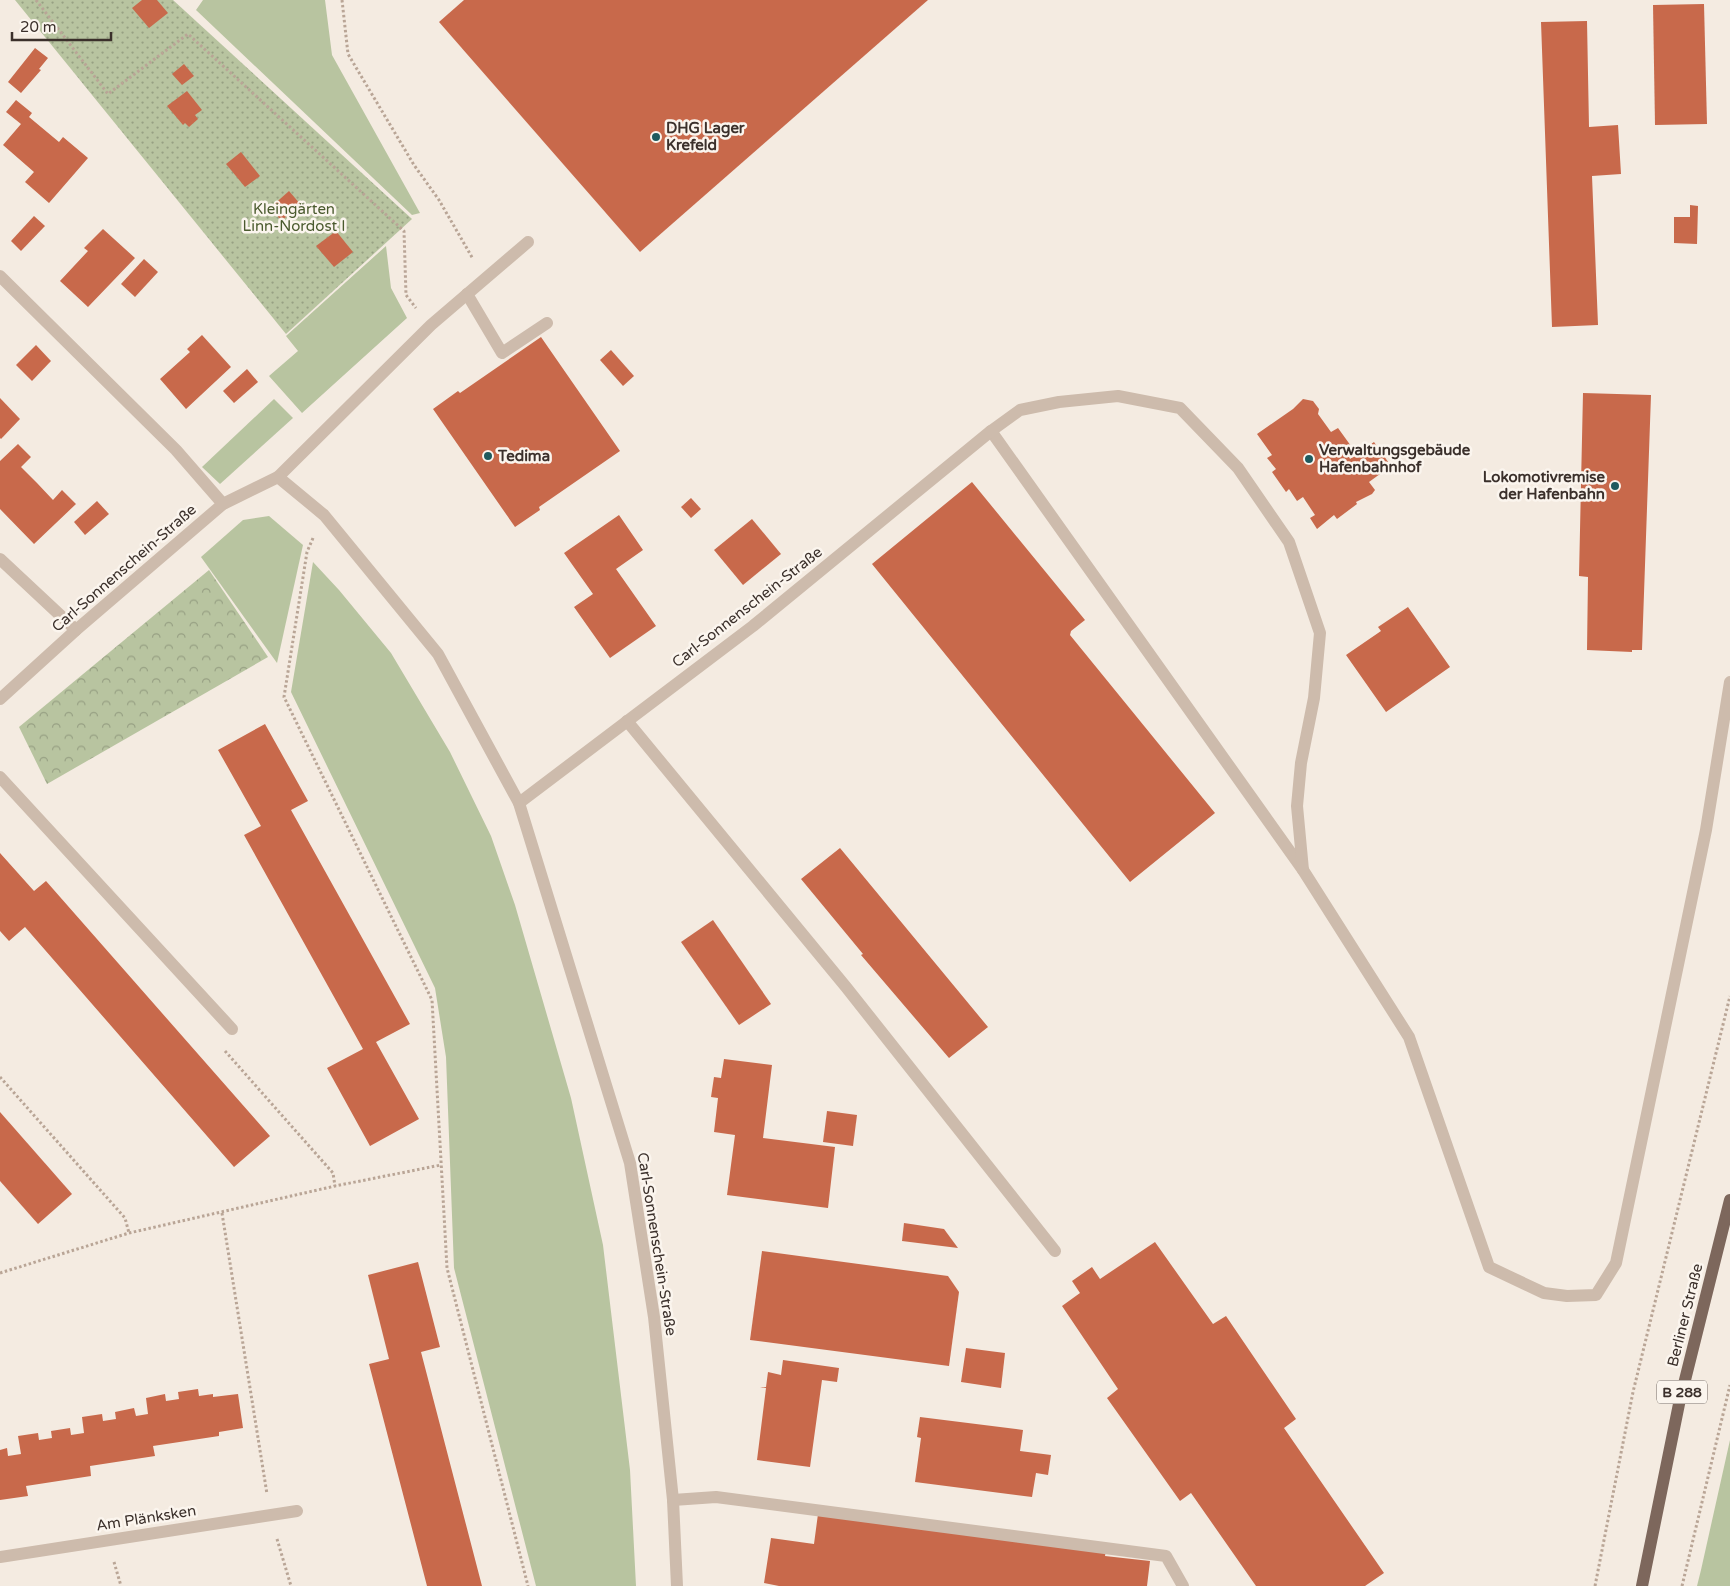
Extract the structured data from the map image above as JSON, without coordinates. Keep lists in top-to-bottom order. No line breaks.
{"streets":{"main road":["Berliner Straße","B 288"],"street":["Carl-Sonnenschein-Straße","Am Plänksken"]},"parks":["Kleingärten Linn-Nordost I"],"places":["DHG Lager Krefeld","Tedima","Verwaltungsgebäude Hafenbahnhof","Lokomotivremise der Hafenbahn"],"scale_bar":"20 m"}
